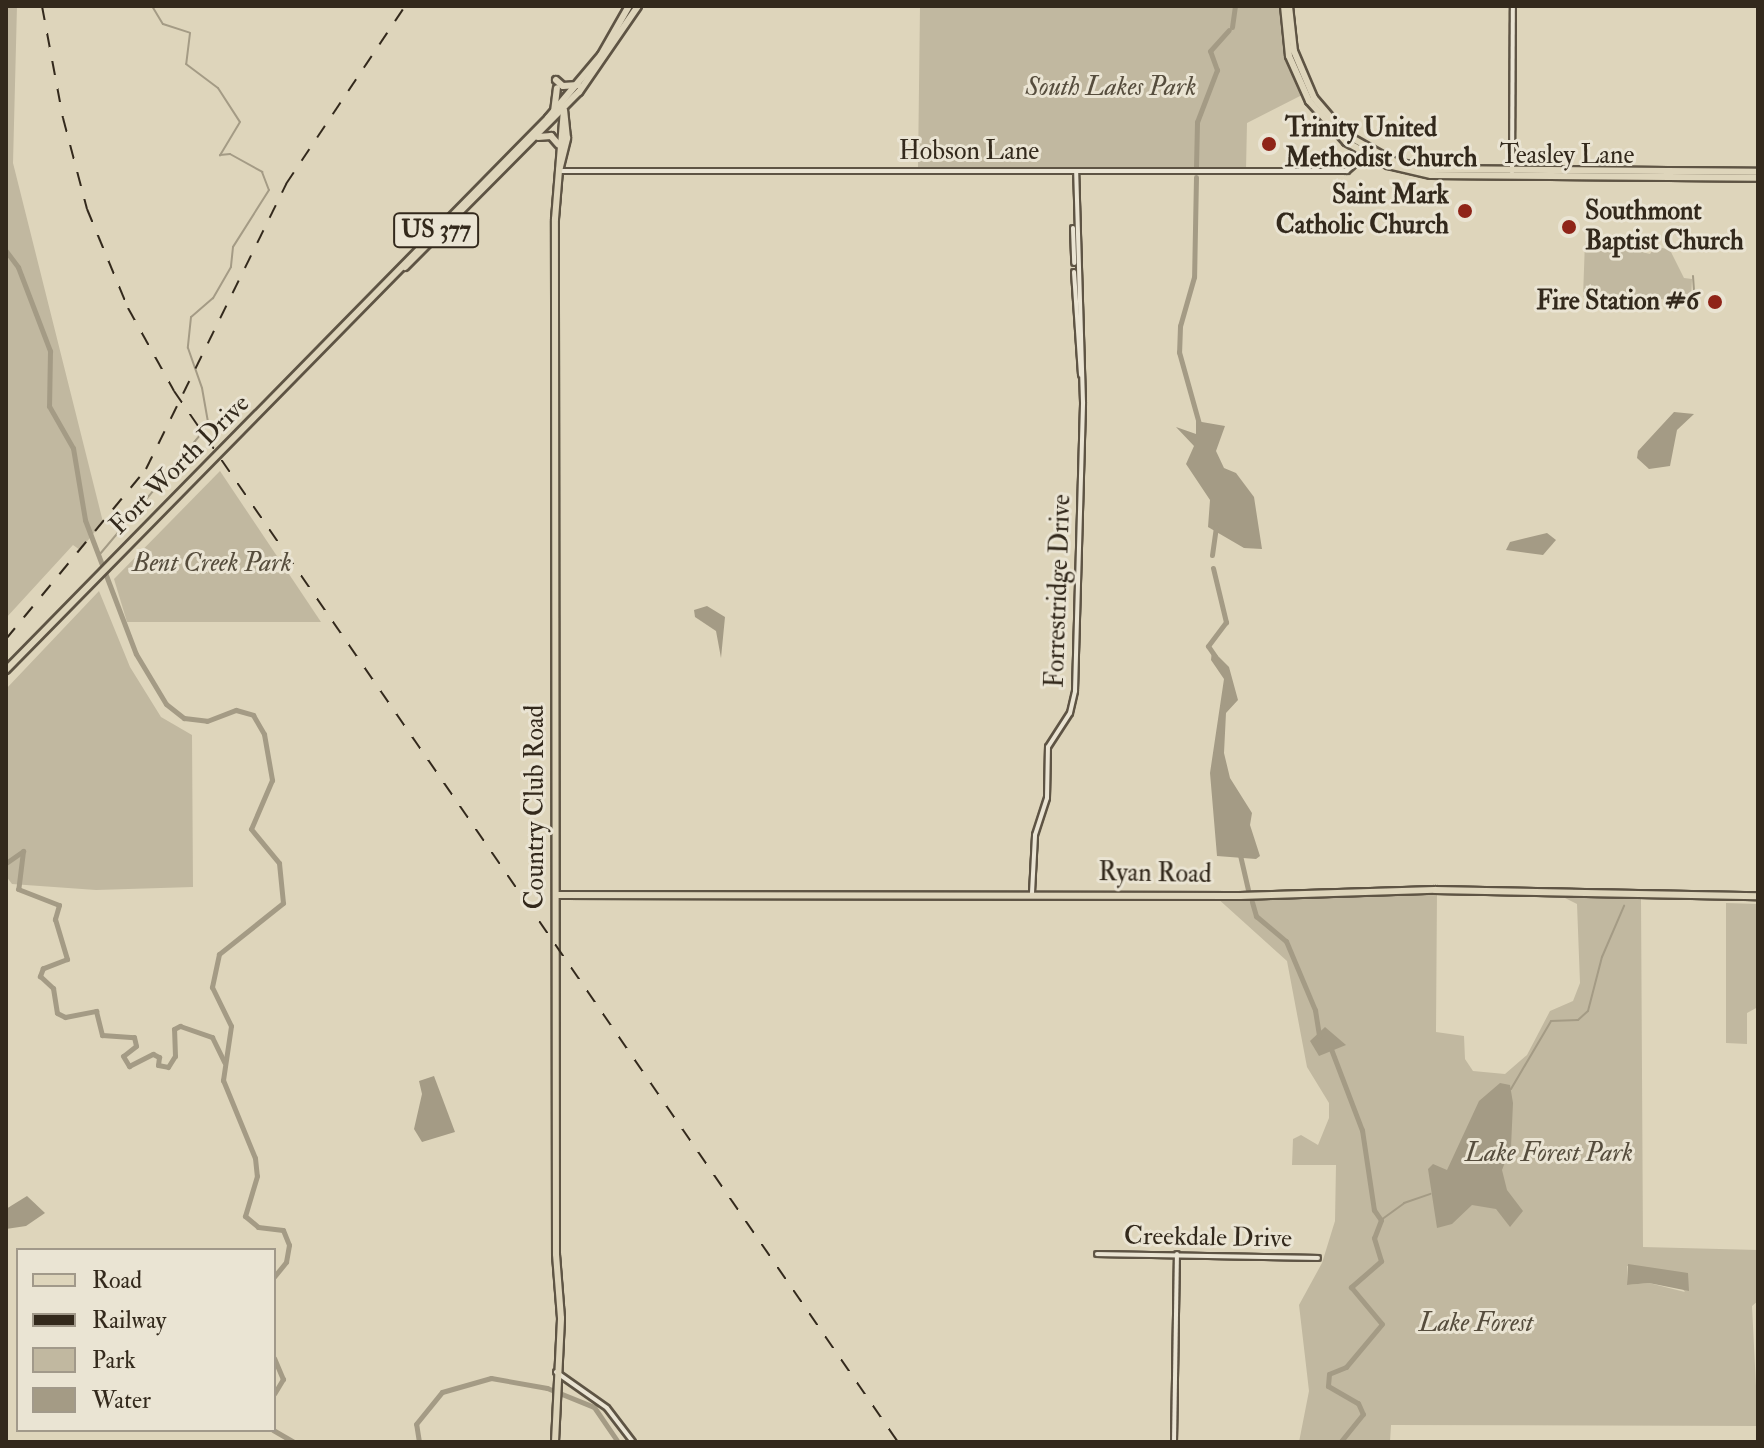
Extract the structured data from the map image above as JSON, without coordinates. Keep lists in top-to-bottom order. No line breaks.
{"streets":{"main road":["Teasley Lane","US 377","Fort Worth Drive","Country Club Road","Ryan Road"],"street":["Hobson Lane","Forrestridge Drive","Creekdale Drive"]},"crossings":[["Hobson Lane","Teasley Lane"],["Hobson Lane","Forrestridge Drive"],["Hobson Lane","Country Club Road"],["Fort Worth Drive","Country Club Road"],["Forrestridge Drive","Ryan Road"],["Country Club Road","Ryan Road"]],"parks":["South Lakes Park","Bent Creek Park","Lake Forest Park","Lake Forest"],"places":["Trinity United Methodist Church","Saint Mark Catholic Church","Southmont Baptist Church","Fire Station #6"],"legend":["Road","Railway","Park","Water"]}
